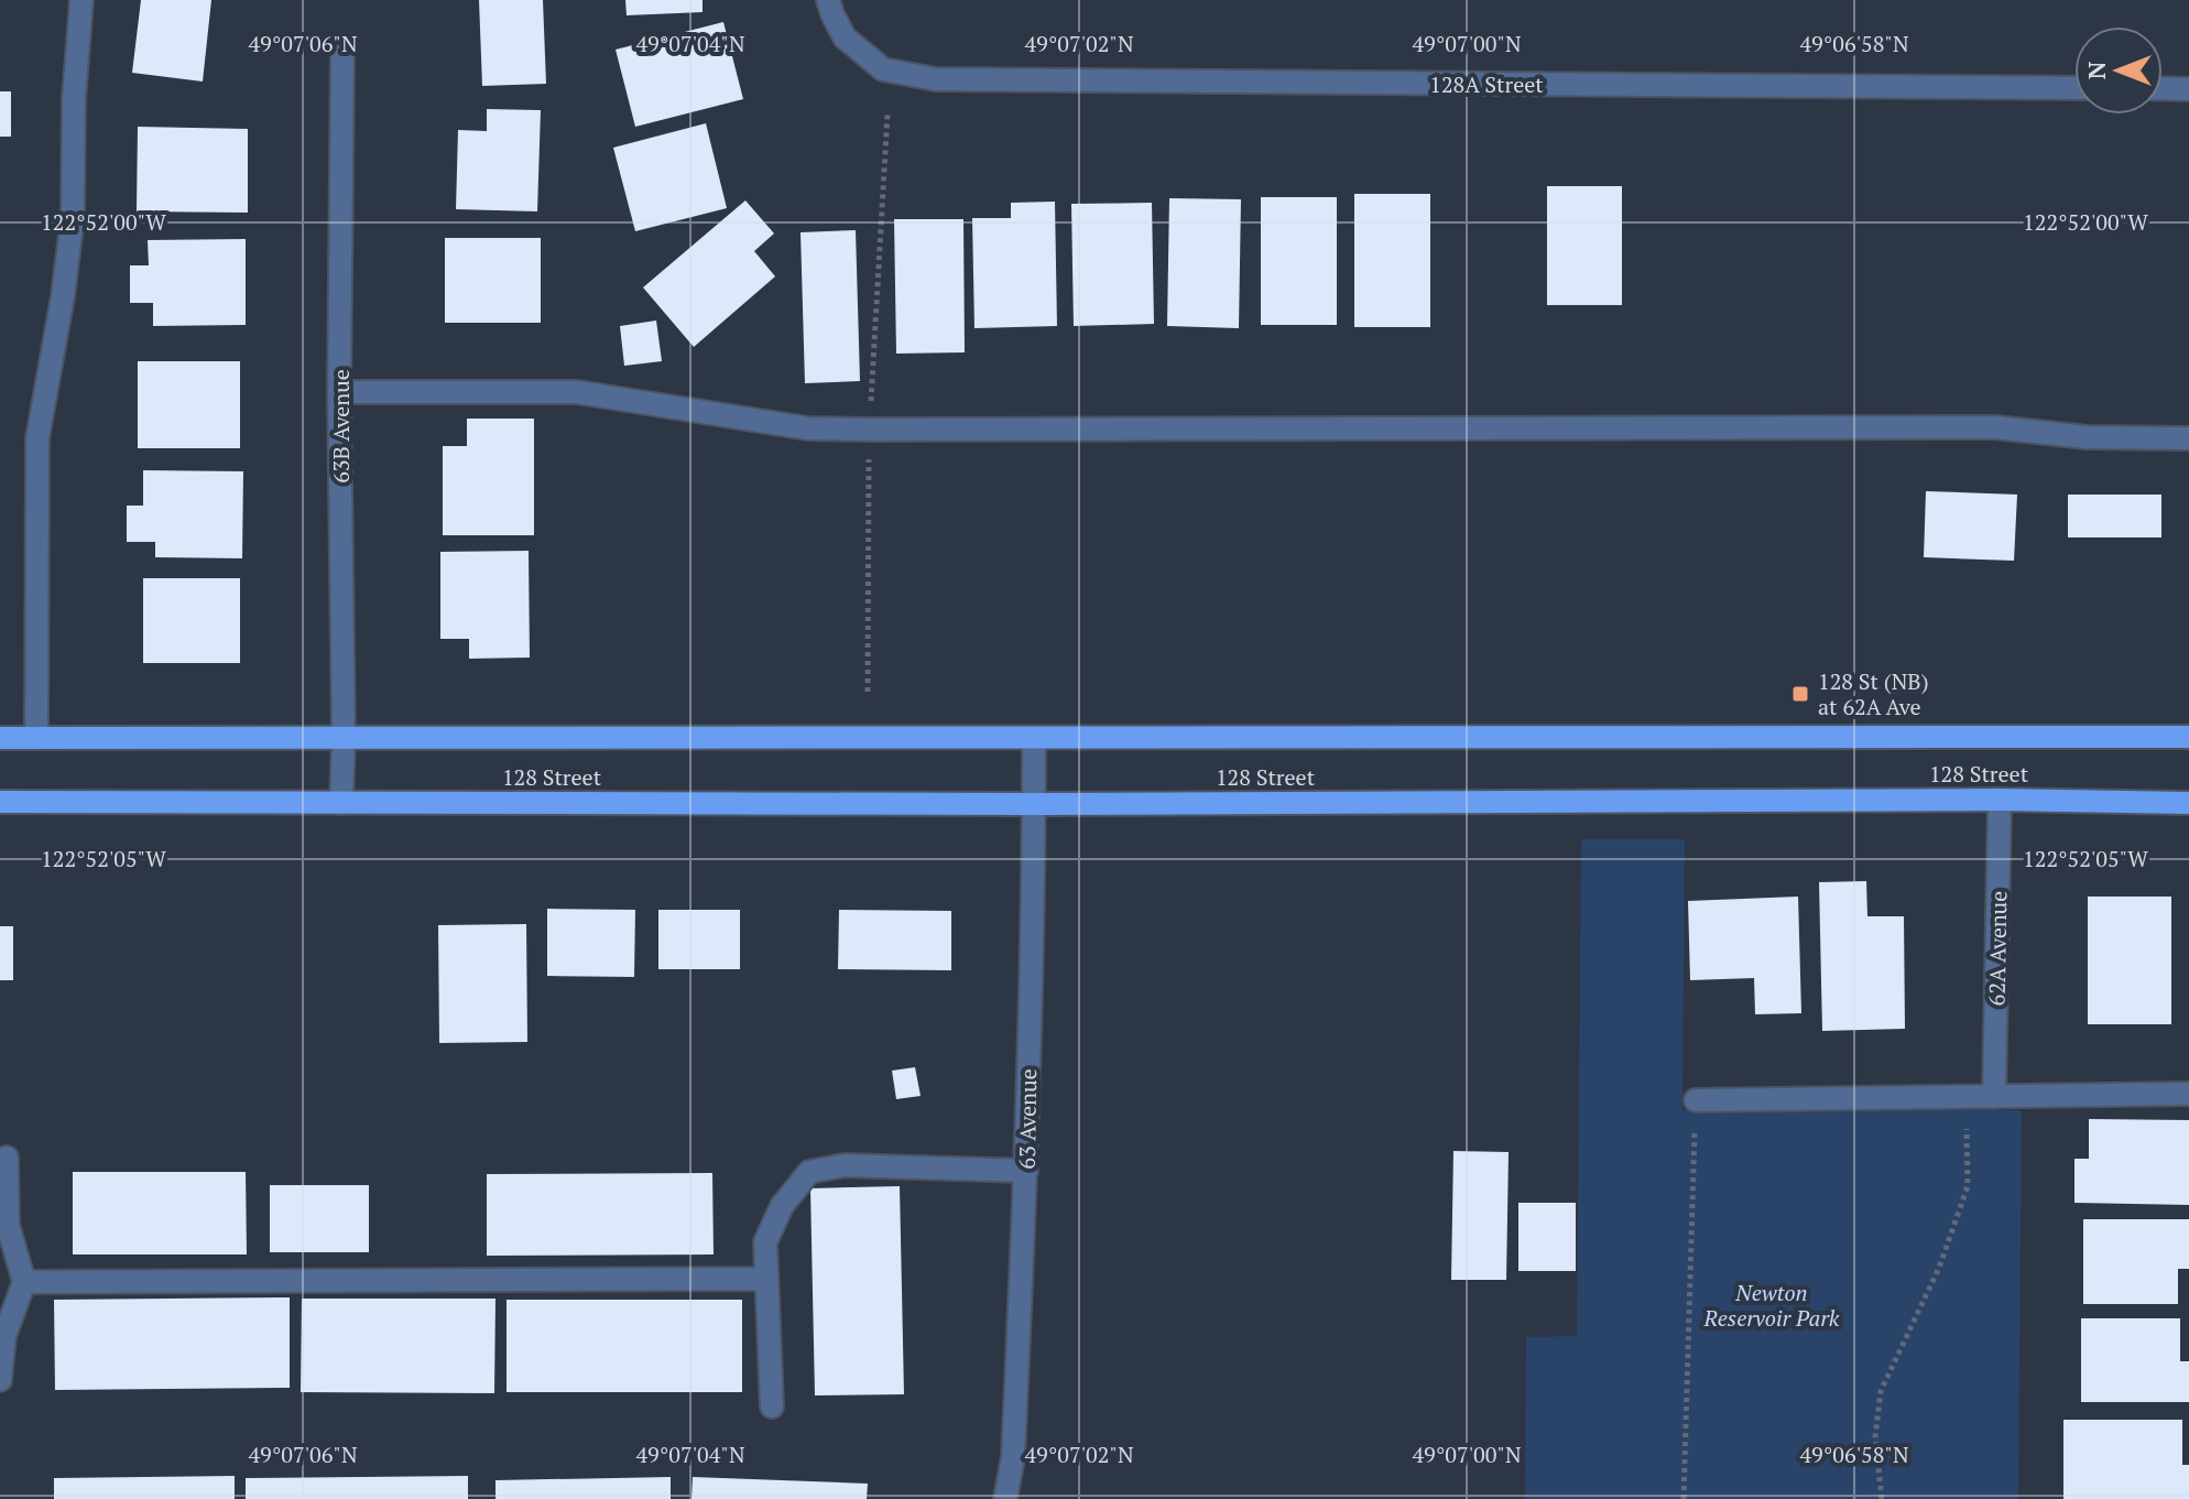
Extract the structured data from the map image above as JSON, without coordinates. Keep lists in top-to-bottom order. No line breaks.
{"streets":{"main road":["128 Street"],"street":["128A Street","63B Avenue","62A Avenue","63 Avenue"]},"crossings":[["63B Avenue","128 Street"],["128 Street","62A Avenue"],["128 Street","63 Avenue"]],"parks":["Newton Reservoir Park"],"places":{"transit":["128 St (NB) at 62A Ave"]},"north":"left","coordinates":["49°07'06\"N","49°07'04\"N","49°07'02\"N","49°07'00\"N","49°06'58\"N","122°52'00\"W","122°52'05\"W"]}
